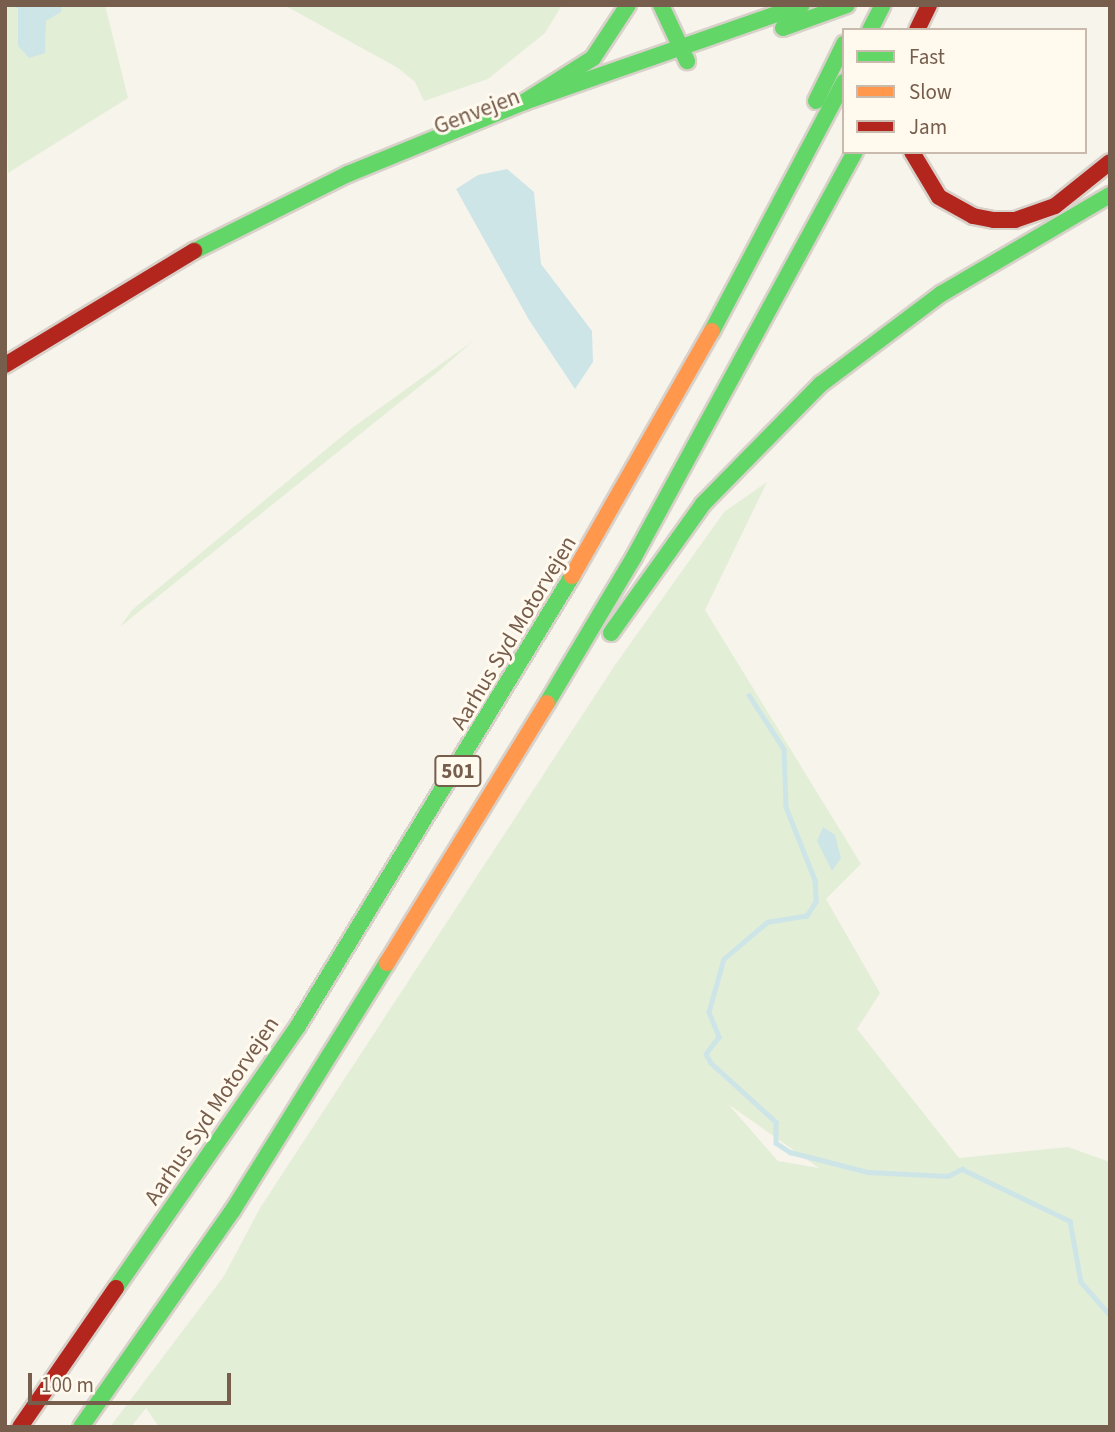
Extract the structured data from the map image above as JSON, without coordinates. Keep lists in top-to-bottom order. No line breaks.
{"streets":{"main road":["Genvejen","Aarhus Syd Motorvejen","501"]},"legend":["Fast","Slow","Jam"],"scale_bar":"100 m"}
